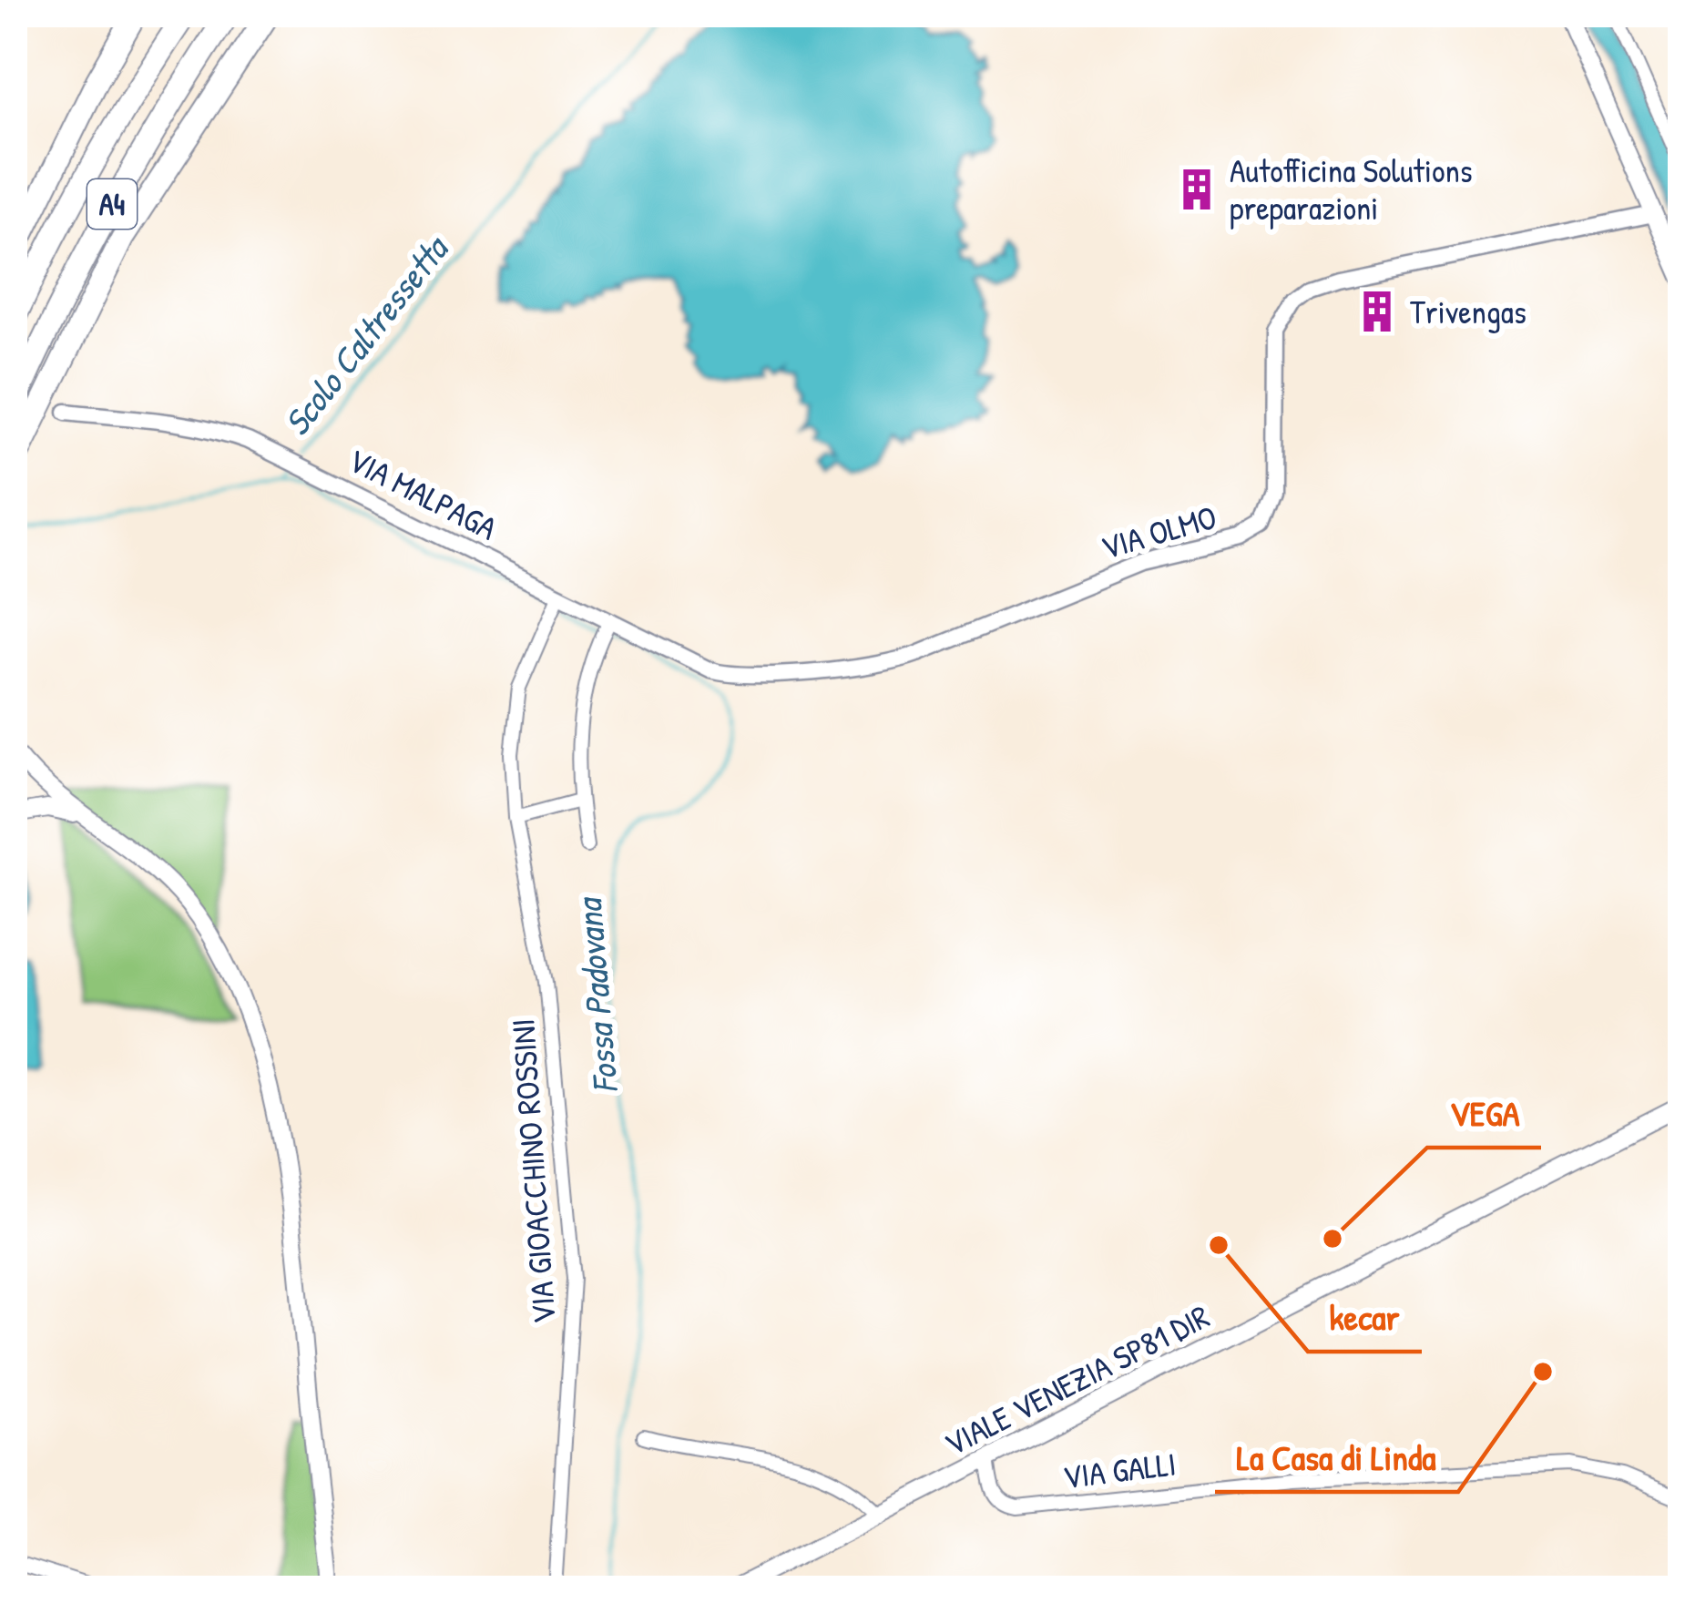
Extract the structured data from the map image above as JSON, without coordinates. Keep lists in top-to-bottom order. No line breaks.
{"streets":{"highway":["A4"],"main road":["VIALE VENEZIA SP81 DIR"],"street":["VIA MALPAGA","VIA OLMO","VIA GIOACCHINO ROSSINI","VIA GALLI"]},"crossings":[["VIA MALPAGA","VIA OLMO"],["VIA MALPAGA","VIA GIOACCHINO ROSSINI"],["VIA OLMO","VIA GIOACCHINO ROSSINI"],["VIALE VENEZIA SP81 DIR","VIA GALLI"]],"water":["Scolo Caltressetta","Fossa Padovana"],"places":{"building":["Autofficina Solutions preparazioni","Trivengas"],"other":["VEGA","kecar","La Casa di Linda"]}}
